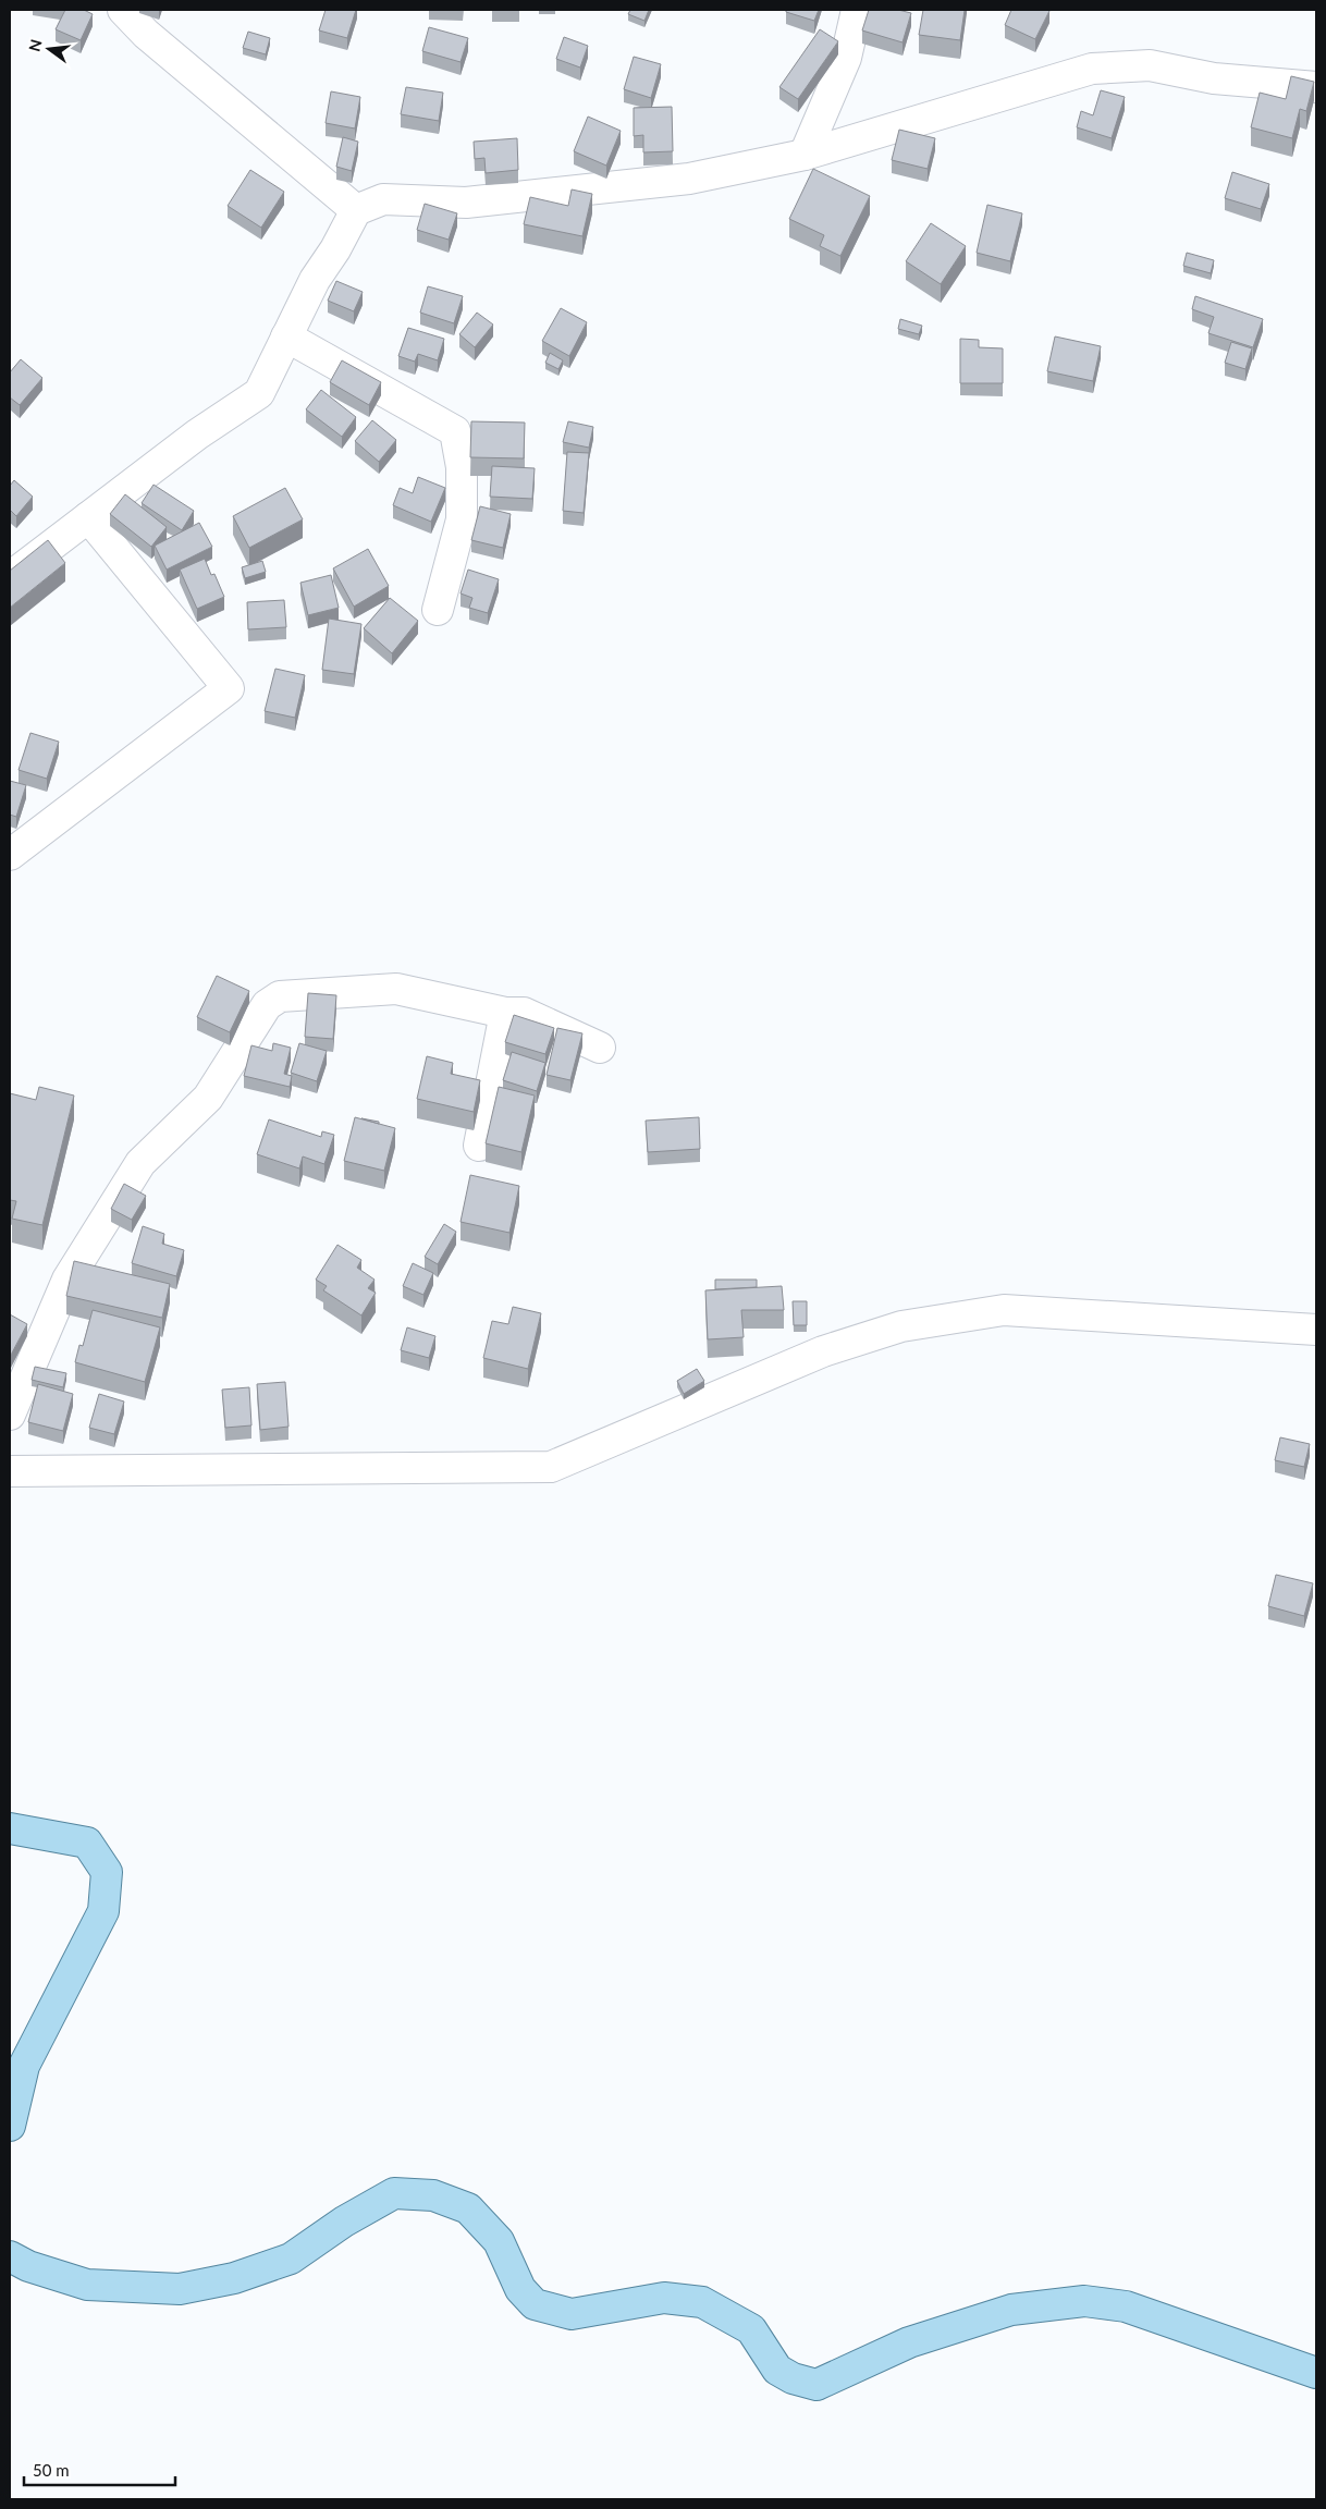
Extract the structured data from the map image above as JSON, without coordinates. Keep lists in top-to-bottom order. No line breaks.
{"scale_bar":"50 m","north":"left"}
